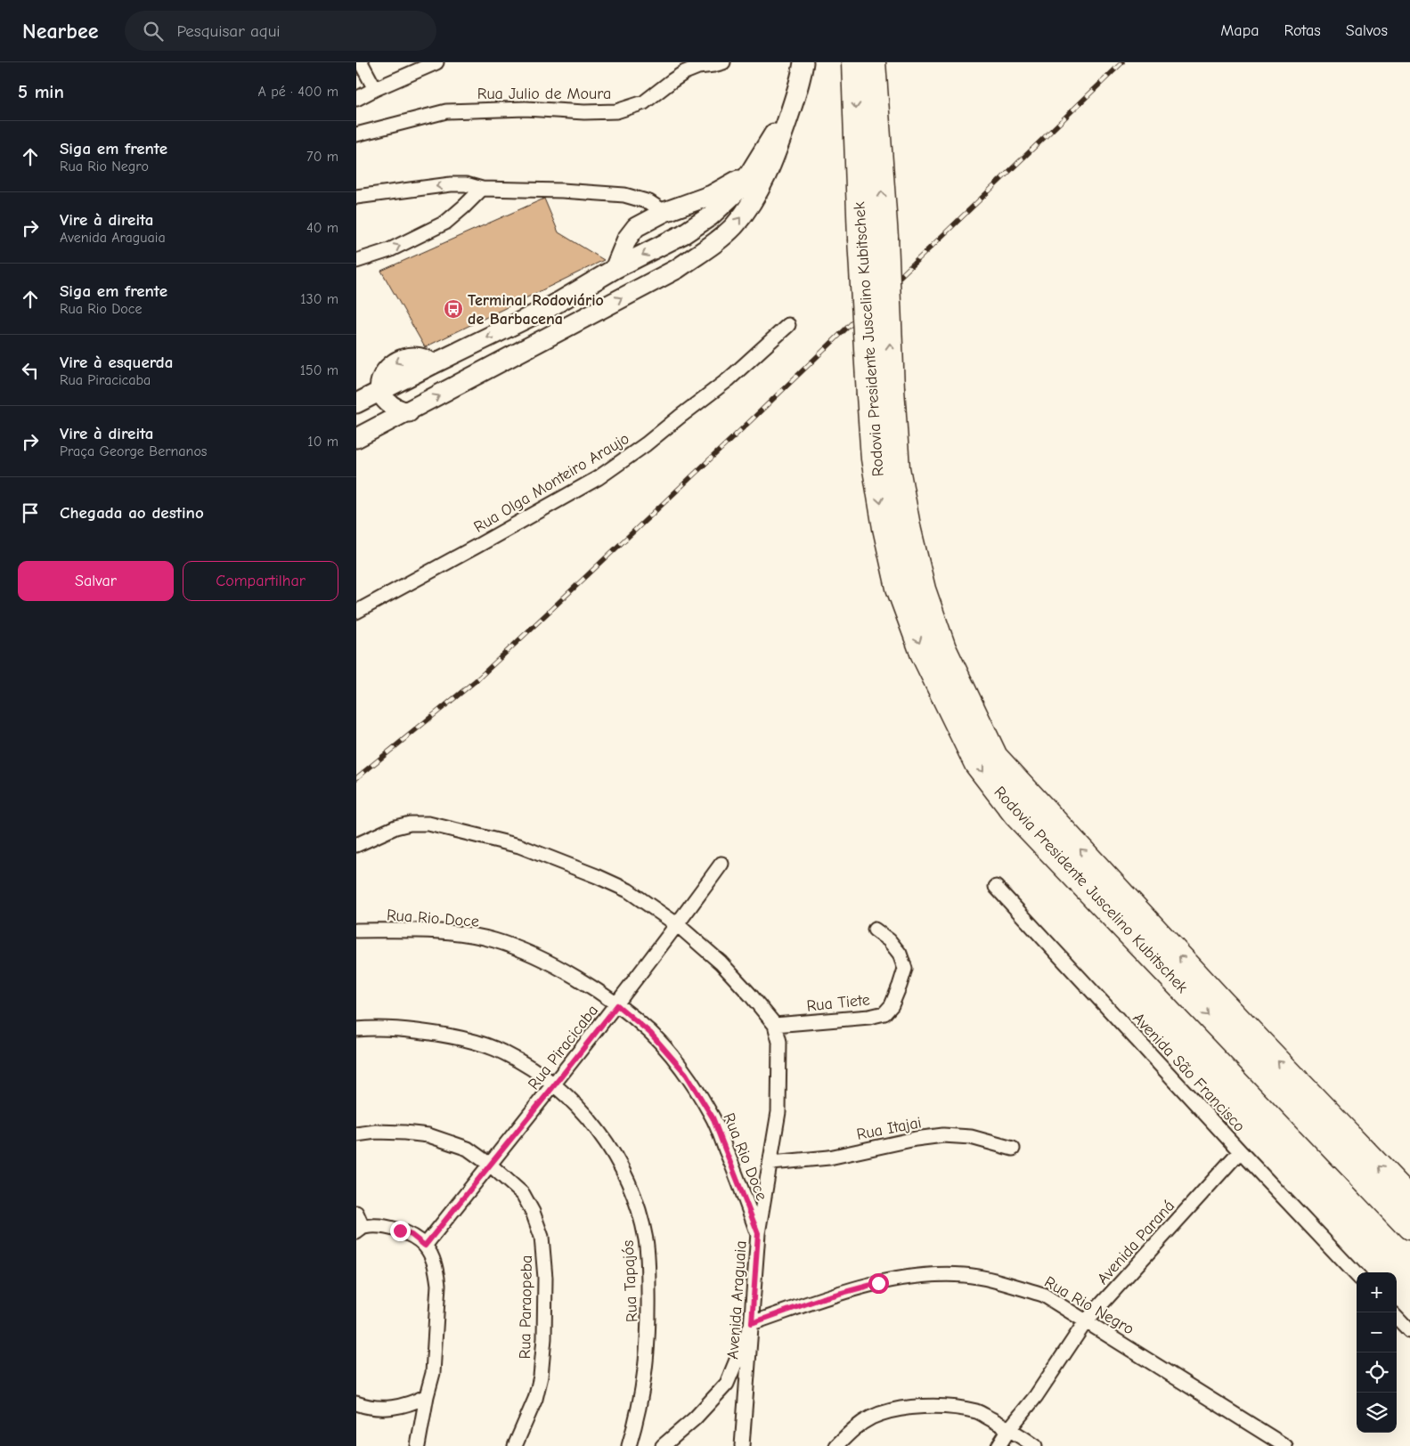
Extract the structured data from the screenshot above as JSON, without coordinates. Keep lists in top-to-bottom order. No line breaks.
{"streets":{"highway":["Rodovia Presidente Juscelino Kubitschek"],"street":["Rua Julio de Moura","Rua Olga Monteiro Araujo","Rua Rio Doce","Rua Tiete","Rua Piracicaba","Avenida São Francisco","Rua Itajai","Avenida Paraná","Rua Tapajós","Avenida Araguaia","Rua Rio Negro","Rua Paraopeba"]},"crossings":[["Rua Rio Doce","Rua Piracicaba"],["Rua Rio Doce","Avenida Araguaia"],["Rua Tiete","Avenida Araguaia"],["Rua Piracicaba","Rua Tapajós"],["Rua Piracicaba","Rua Paraopeba"],["Avenida São Francisco","Avenida Paraná"],["Rua Itajai","Avenida Araguaia"],["Avenida Paraná","Rua Rio Negro"],["Avenida Araguaia","Rua Rio Negro"]],"places":{"bus stop":["Terminal Rodoviário de Barbacena"]},"page":{"header":"Nearbee","search":"Pesquisar aqui","nav":["Mapa","Rotas","Salvos"],"heading":["5 min","A pé · 400 m"],"list":[["Siga em frente","Rua Rio Negro","70 m"],["Vire à direita","Avenida Araguaia","40 m"],["Siga em frente","Rua Rio Doce","130 m"],["Vire à esquerda","Rua Piracicaba","150 m"],["Vire à direita","Praça George Bernanos","10 m"],"Chegada ao destino"],"buttons":["Salvar","Compartilhar"],"map_buttons":["+","−"]}}
